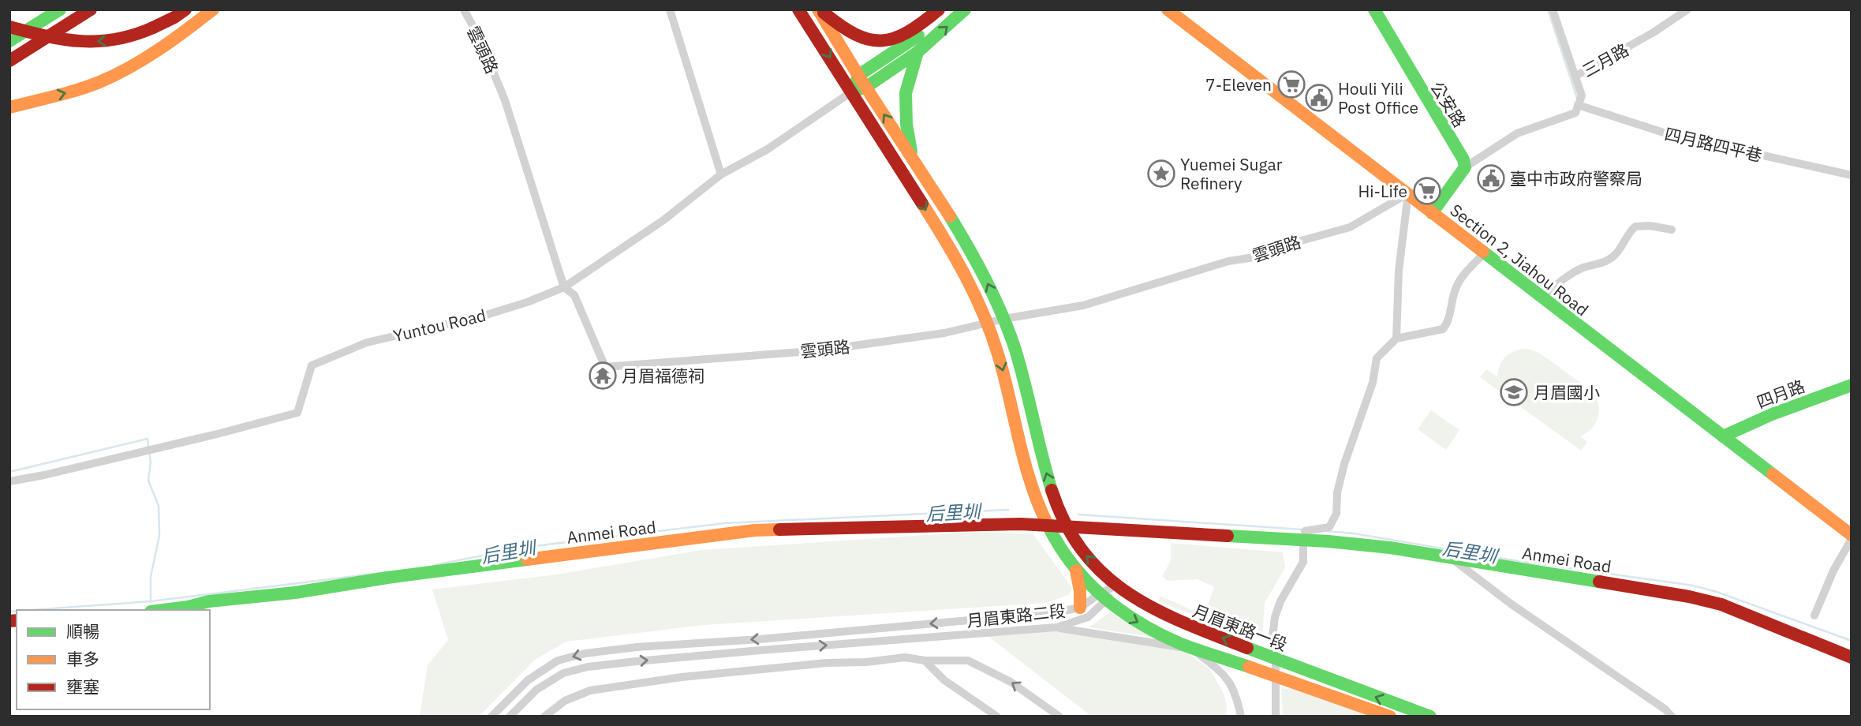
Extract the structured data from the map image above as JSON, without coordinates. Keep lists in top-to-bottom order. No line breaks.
{"streets":{"main road":["公安路","Section 2, Jiahou Road","四月路","Anmei Road","月眉東路一段"],"street":["雲頭路","三月路","四月路四平巷","Yuntou Road","月眉東路二段"]},"crossings":[["雲頭路","Section 2, Jiahou Road"],["雲頭路","Yuntou Road"],["雲頭路","月眉東路一段"],["三月路","四月路四平巷"],["Section 2, Jiahou Road","四月路"],["Yuntou Road","月眉東路一段"],["Anmei Road","月眉東路一段"],["月眉東路二段","月眉東路一段"]],"water":["后里圳"],"places":{"supermarket":["7-Eleven","Hi-Life"],"public building":["Houli Yili Post Office","臺中市政府警察局"],"place":["Yuemei Sugar Refinery"],"temple":["月眉福德祠"],"school or university":["月眉國小"]},"legend":["順暢","車多","壅塞"]}
